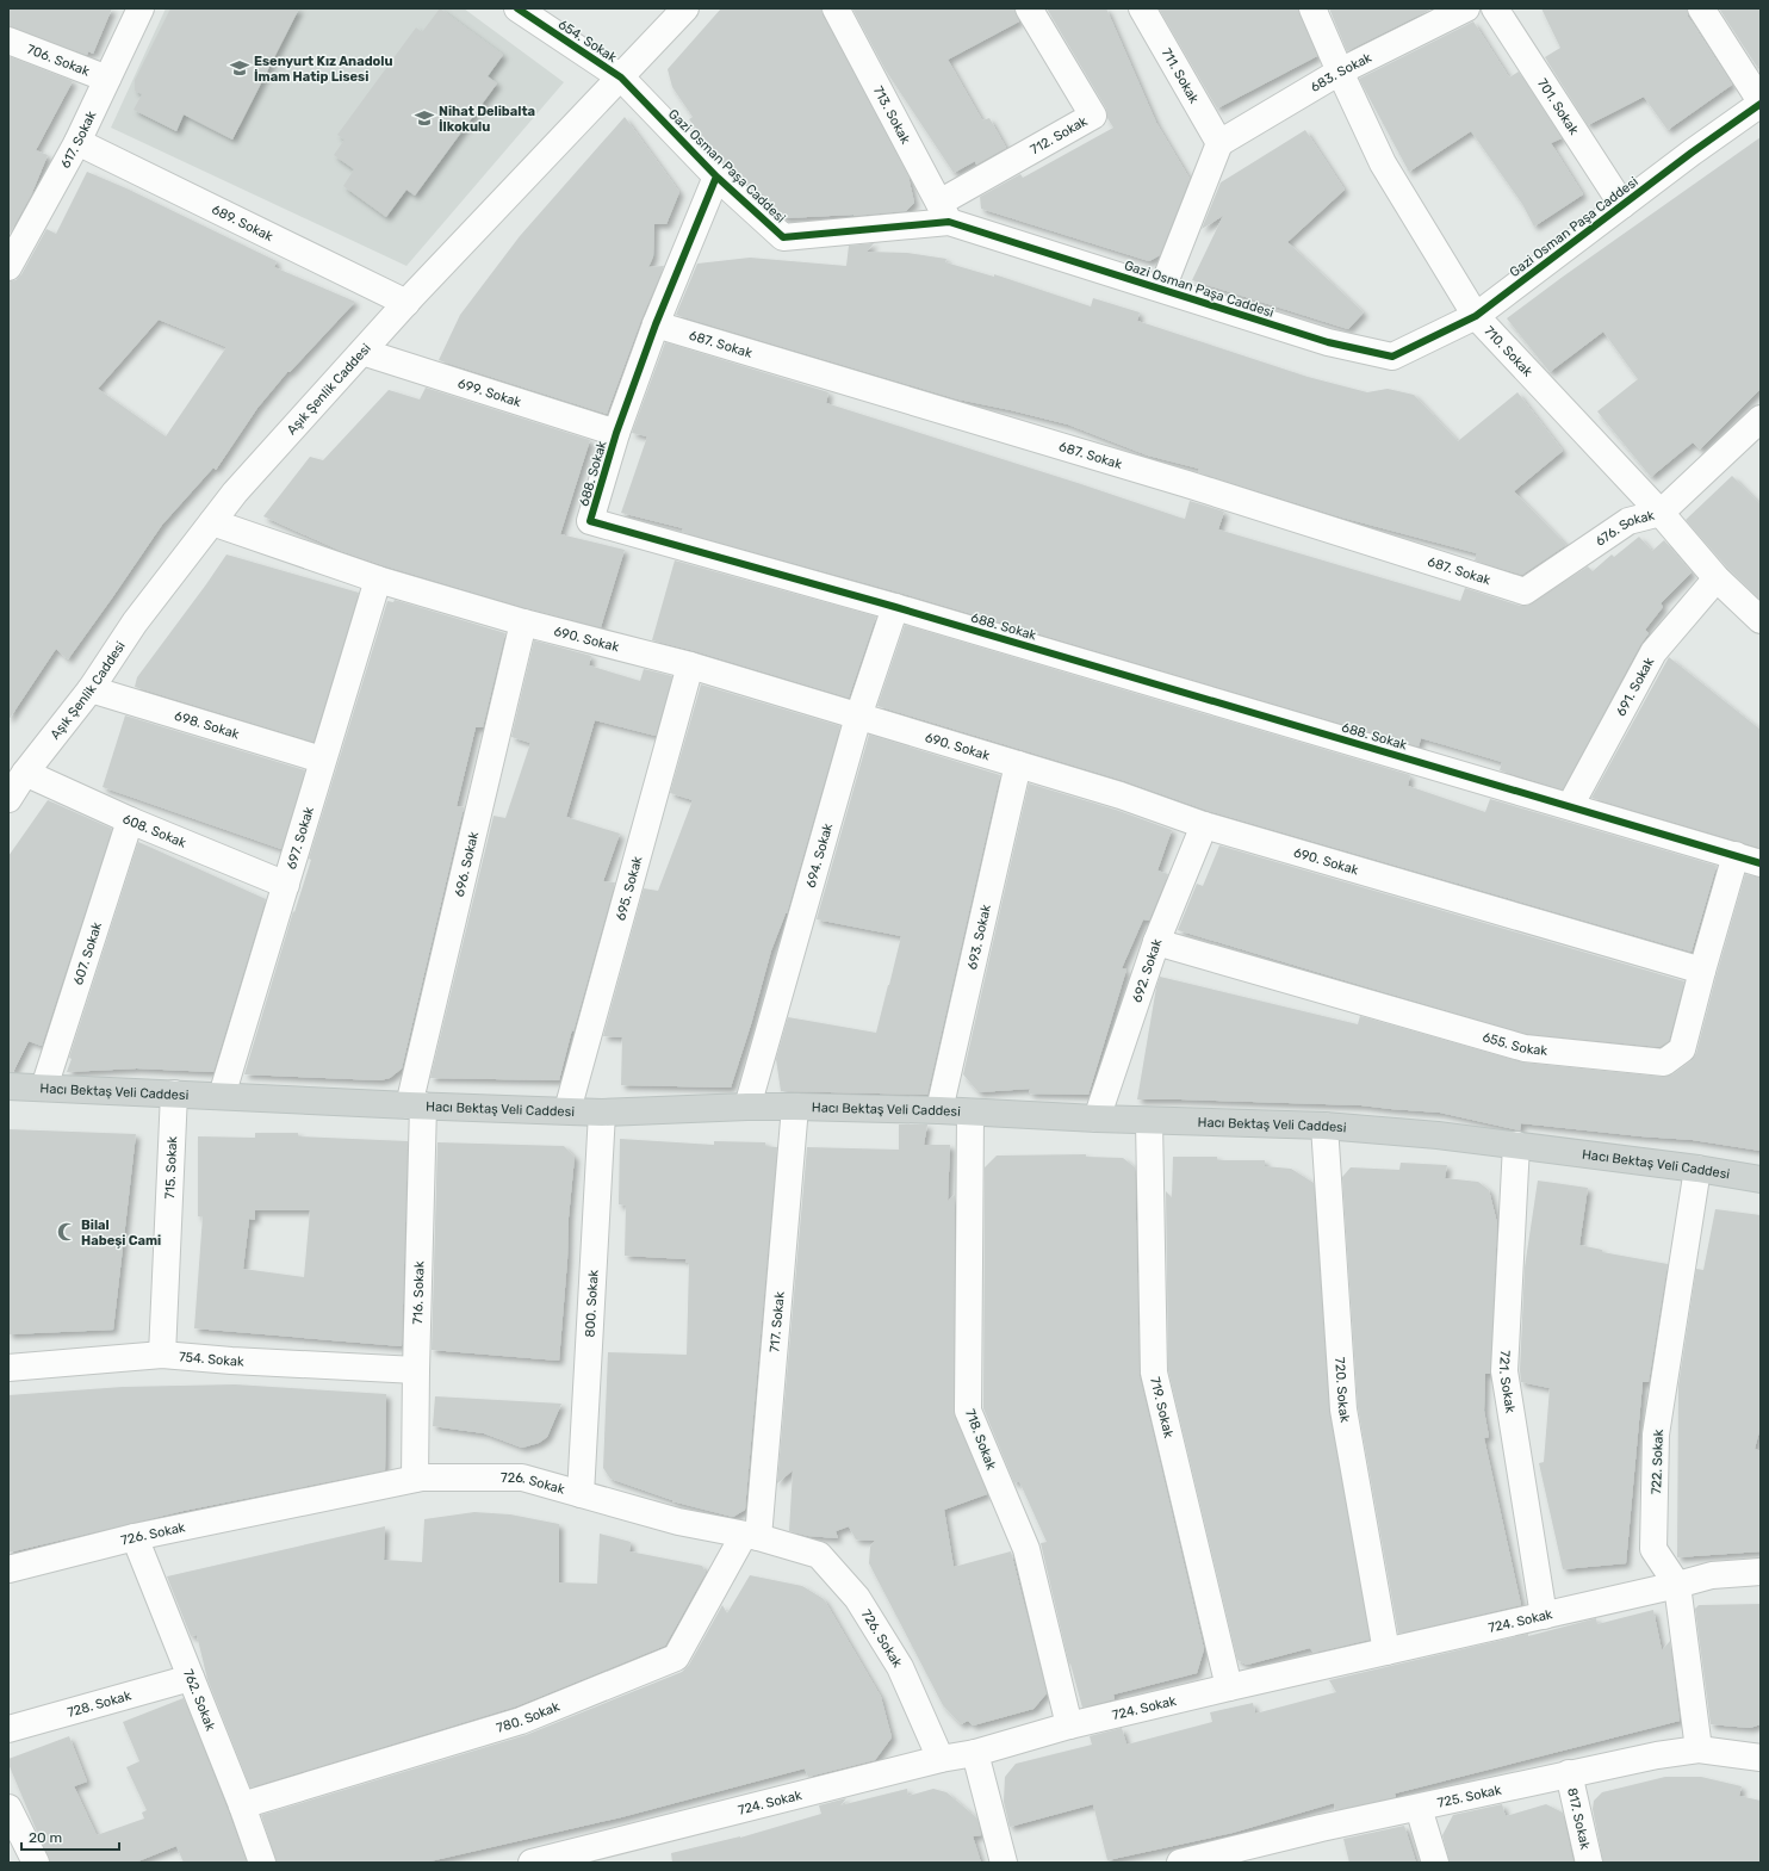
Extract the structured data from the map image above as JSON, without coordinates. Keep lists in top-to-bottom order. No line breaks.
{"streets":{"main road":["Hacı Bektaş Veli Caddesi"],"street":["654. Sokak","706. Sokak","683. Sokak","711. Sokak","701. Sokak","713. Sokak","712. Sokak","617. Sokak","Gazi Osman Paşa Caddesi","689. Sokak","687. Sokak","710. Sokak","Aşık Şenlik Caddesi","699. Sokak","688. Sokak","676. Sokak","690. Sokak","691. Sokak","698. Sokak","608. Sokak","697. Sokak","694. Sokak","696. Sokak","695. Sokak","693. Sokak","607. Sokak","692. Sokak","655. Sokak","715. Sokak","716. Sokak","800. Sokak","717. Sokak","754. Sokak","721. Sokak","720. Sokak","719. Sokak","718. Sokak","722. Sokak","726. Sokak","724. Sokak","762. Sokak","728. Sokak","780. Sokak","725. Sokak","817. Sokak"]},"crossings":[["654. Sokak","Gazi Osman Paşa Caddesi"],["654. Sokak","Aşık Şenlik Caddesi"],["706. Sokak","617. Sokak"],["683. Sokak","711. Sokak"],["683. Sokak","710. Sokak"],["701. Sokak","Gazi Osman Paşa Caddesi"],["713. Sokak","712. Sokak"],["713. Sokak","Gazi Osman Paşa Caddesi"],["712. Sokak","Gazi Osman Paşa Caddesi"],["617. Sokak","689. Sokak"],["Gazi Osman Paşa Caddesi","710. Sokak"],["Gazi Osman Paşa Caddesi","Aşık Şenlik Caddesi"],["Gazi Osman Paşa Caddesi","688. Sokak"],["689. Sokak","Aşık Şenlik Caddesi"],["687. Sokak","688. Sokak"],["687. Sokak","676. Sokak"],["710. Sokak","676. Sokak"],["710. Sokak","691. Sokak"],["Aşık Şenlik Caddesi","699. Sokak"],["Aşık Şenlik Caddesi","690. Sokak"],["Aşık Şenlik Caddesi","698. Sokak"],["Aşık Şenlik Caddesi","608. Sokak"],["699. Sokak","688. Sokak"],["688. Sokak","691. Sokak"],["688. Sokak","694. Sokak"],["688. Sokak","655. Sokak"],["690. Sokak","697. Sokak"],["690. Sokak","694. Sokak"],["690. Sokak","696. Sokak"],["690. Sokak","695. Sokak"],["690. Sokak","693. Sokak"],["690. Sokak","692. Sokak"],["690. Sokak","655. Sokak"],["698. Sokak","697. Sokak"],["608. Sokak","697. Sokak"],["608. Sokak","607. Sokak"],["697. Sokak","Hacı Bektaş Veli Caddesi"],["694. Sokak","Hacı Bektaş Veli Caddesi"],["696. Sokak","Hacı Bektaş Veli Caddesi"],["696. Sokak","716. Sokak"],["695. Sokak","Hacı Bektaş Veli Caddesi"],["693. Sokak","Hacı Bektaş Veli Caddesi"],["607. Sokak","Hacı Bektaş Veli Caddesi"],["692. Sokak","655. Sokak"],["692. Sokak","Hacı Bektaş Veli Caddesi"],["Hacı Bektaş Veli Caddesi","715. Sokak"],["Hacı Bektaş Veli Caddesi","716. Sokak"],["Hacı Bektaş Veli Caddesi","800. Sokak"],["Hacı Bektaş Veli Caddesi","717. Sokak"],["Hacı Bektaş Veli Caddesi","721. Sokak"],["Hacı Bektaş Veli Caddesi","720. Sokak"],["Hacı Bektaş Veli Caddesi","719. Sokak"],["Hacı Bektaş Veli Caddesi","718. Sokak"],["Hacı Bektaş Veli Caddesi","722. Sokak"],["715. Sokak","754. Sokak"],["716. Sokak","754. Sokak"],["716. Sokak","726. Sokak"],["800. Sokak","726. Sokak"],["717. Sokak","726. Sokak"],["717. Sokak","780. Sokak"],["721. Sokak","724. Sokak"],["720. Sokak","724. Sokak"],["719. Sokak","724. Sokak"],["718. Sokak","724. Sokak"],["722. Sokak","724. Sokak"],["722. Sokak","725. Sokak"],["726. Sokak","724. Sokak"],["726. Sokak","762. Sokak"],["726. Sokak","780. Sokak"],["762. Sokak","728. Sokak"],["762. Sokak","780. Sokak"],["725. Sokak","817. Sokak"]],"places":{"school or university":["Esenyurt Kız Anadolu İmam Hatip Lisesi","Nihat Delibalta İlkokulu"],"mosque":["Bilal Habeşi Cami"]},"scale_bar":"20 m"}
